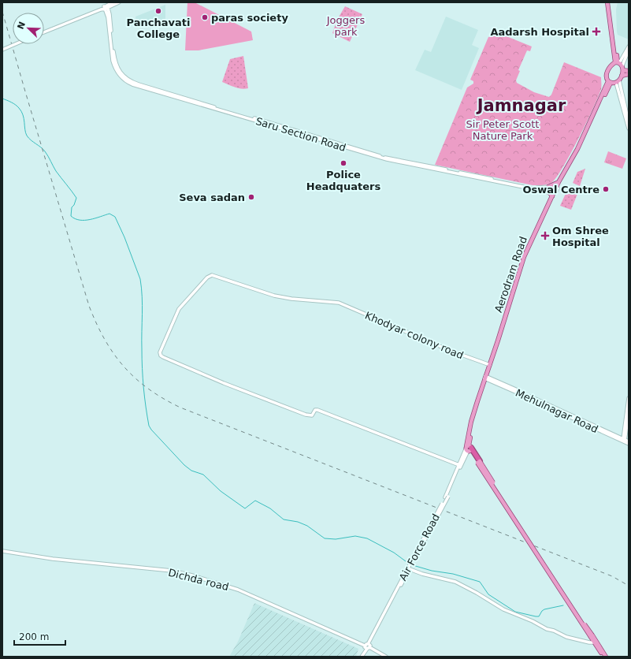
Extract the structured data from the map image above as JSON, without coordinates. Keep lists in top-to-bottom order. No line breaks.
{"streets":{"main road":["Aerodram Road"],"street":["Saru Section Road","Khodyar colony road","Mehulnagar Road","Air Force Road","Dichda road"]},"crossings":[["Saru Section Road","Aerodram Road"],["Aerodram Road","Khodyar colony road"],["Aerodram Road","Mehulnagar Road"],["Aerodram Road","Air Force Road"],["Khodyar colony road","Air Force Road"],["Air Force Road","Dichda road"]],"districts":["Jamnagar"],"parks":["Joggers park","Sir Peter Scott Nature Park"],"places":{"other":["Panchavati College","paras society","Police Headquaters","Oswal Centre","Seva sadan"],"health":["Aadarsh Hospital","Om Shree Hospital"]},"scale_bar":"200 m","north":"top left"}
